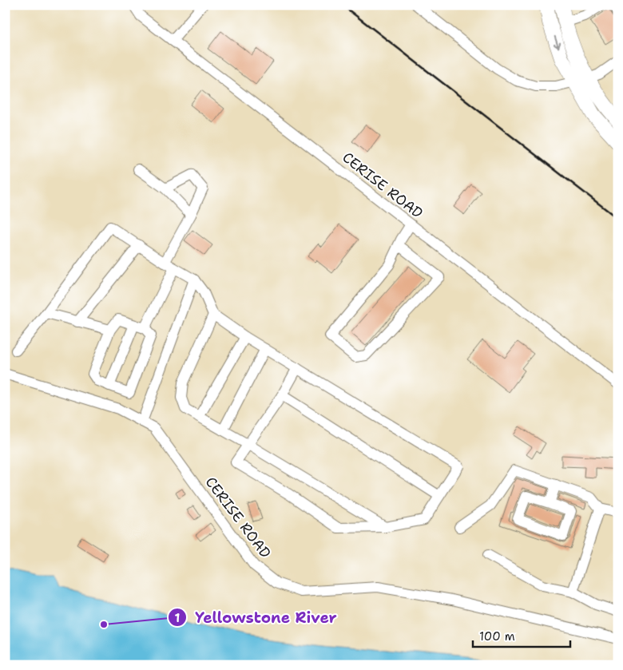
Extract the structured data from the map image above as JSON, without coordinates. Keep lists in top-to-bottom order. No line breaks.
{"streets":{"street":["CERISE ROAD"]},"places":["Yellowstone River"],"scale_bar":"100 m"}
